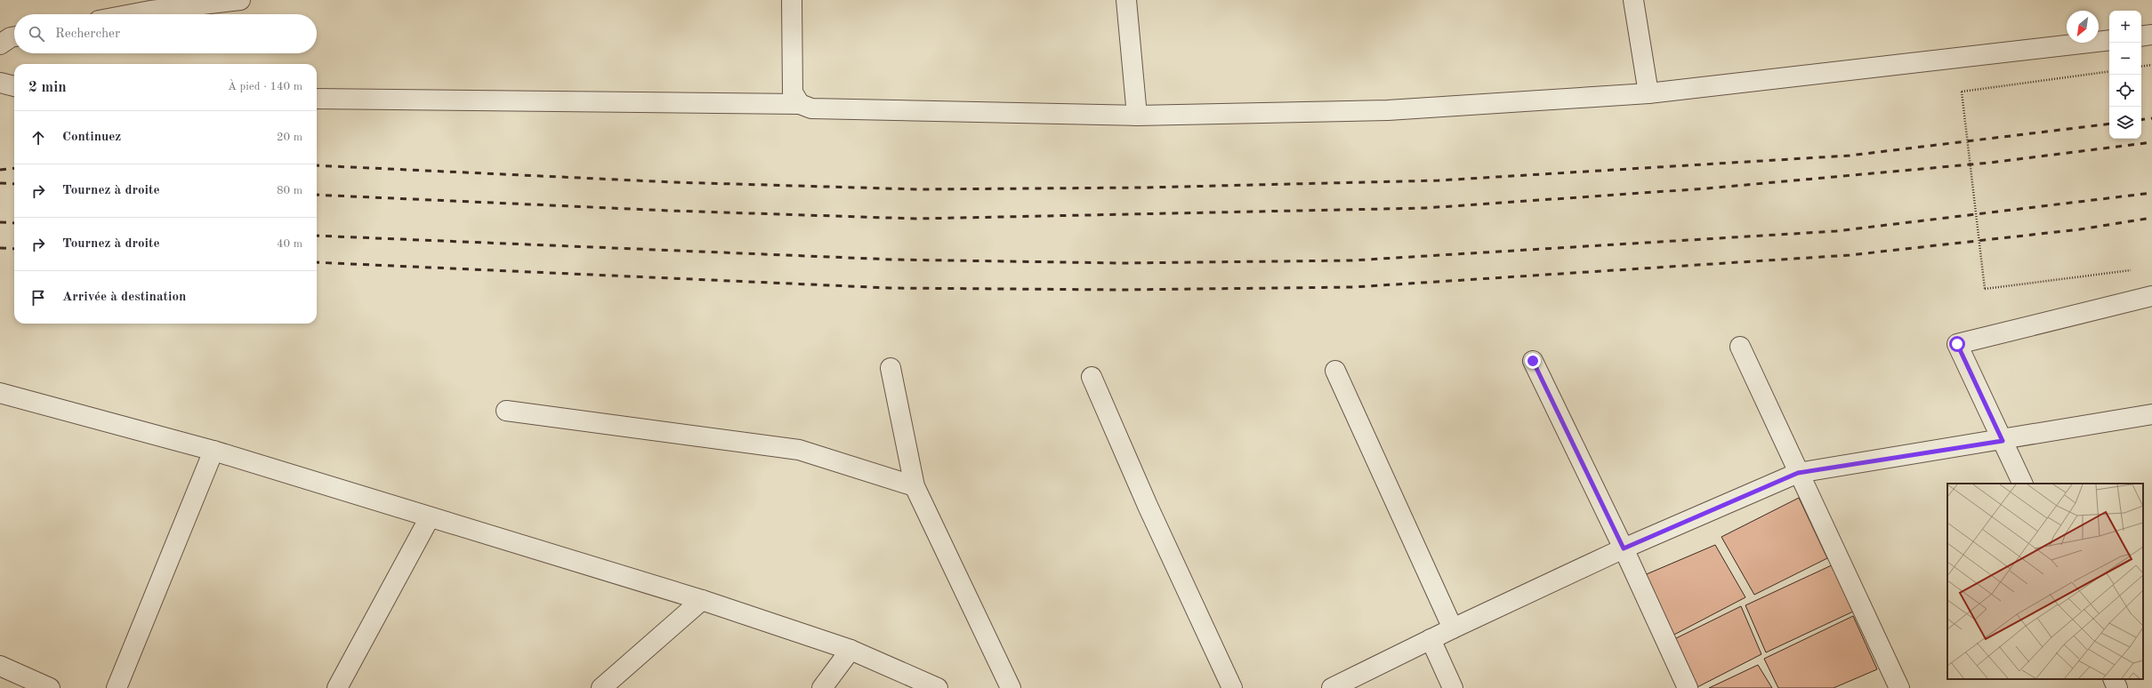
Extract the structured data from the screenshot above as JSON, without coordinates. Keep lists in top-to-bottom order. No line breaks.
{"north":"bottom left","page":{"map_buttons":["+","−"],"search":"Rechercher","heading":["2 min","À pied · 140 m"],"list":[["Continuez","20 m"],["Tournez à droite","80 m"],["Tournez à droite","40 m"],"Arrivée à destination"]}}
